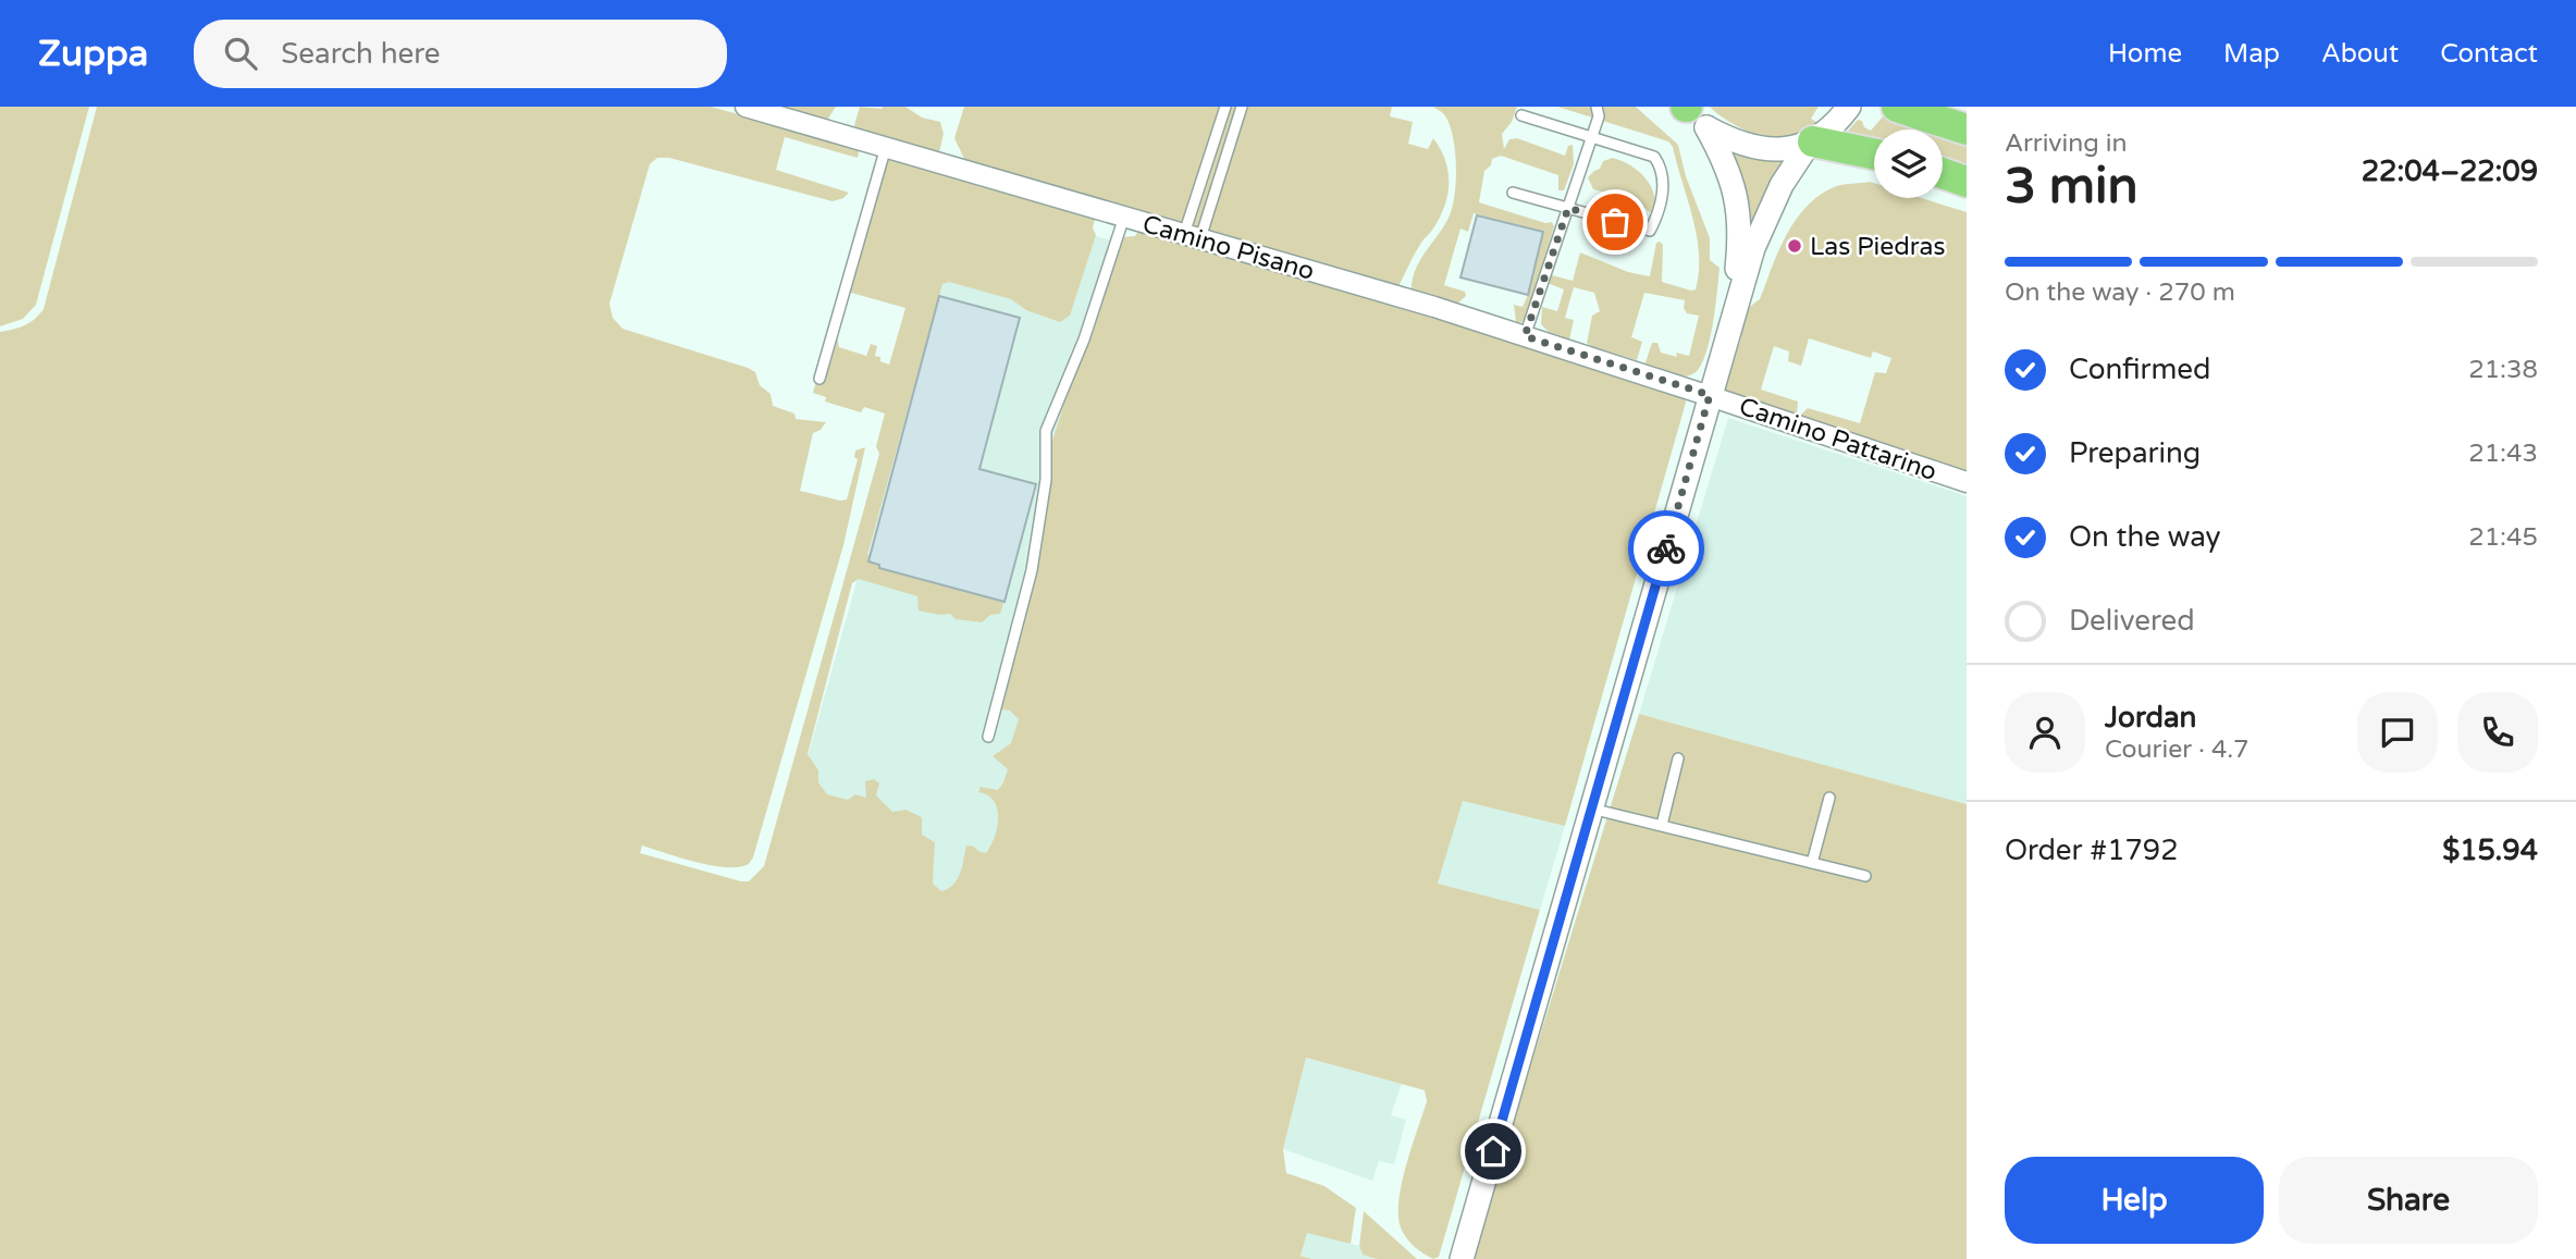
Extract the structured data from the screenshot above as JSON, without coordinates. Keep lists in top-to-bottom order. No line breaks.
{"streets":{"street":["Camino Pisano","Camino Pattarino"]},"crossings":[["Camino Pisano","Camino Pattarino"]],"places":["Las Piedras"],"page":{"header":"Zuppa","search":"Search here","nav":["Home","Map","About","Contact"],"heading":["3 min","Arriving in","22:04–22:09"],"panel":["Jordan","Courier · 4.7","Order #1792","$15.94"],"bar":"On the way · 270 m","list":[["Confirmed","21:38"],["Preparing","21:43"],["On the way","21:45"],"Delivered"],"buttons":["Help","Share"]}}
